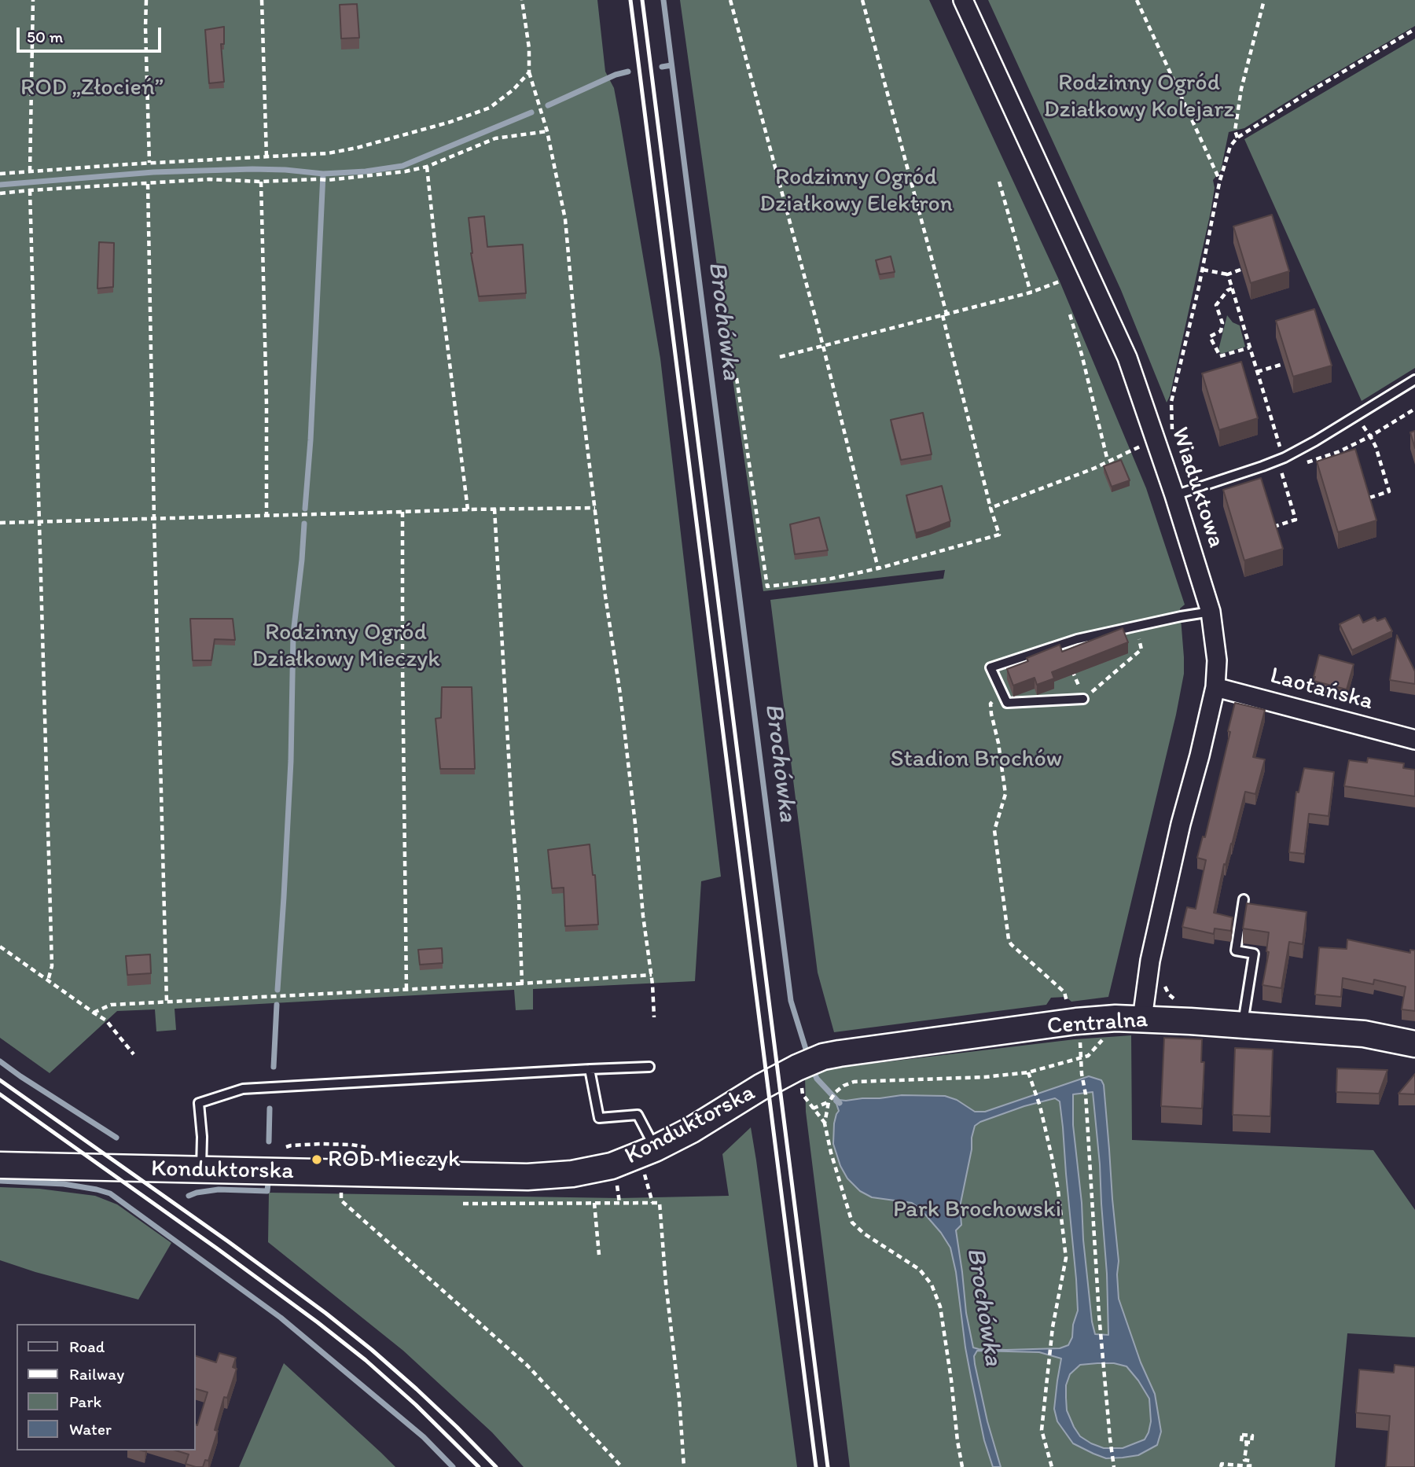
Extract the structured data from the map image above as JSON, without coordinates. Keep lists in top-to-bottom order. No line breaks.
{"streets":{"street":["Wiaduktowa","Laotańska","Centralna","Konduktorska"]},"crossings":[["Wiaduktowa","Laotańska"],["Wiaduktowa","Centralna"],["Centralna","Konduktorska"]],"water":["Brochówka"],"parks":["Rodzinny Ogród Działkowy Kolejarz","ROD „Złocień”","Rodzinny Ogród Działkowy Elektron","Rodzinny Ogród Działkowy Mieczyk","Stadion Brochów","Park Brochowski"],"places":["ROD Mieczyk"],"legend":["Road","Railway","Park","Water"],"scale_bar":"50 m"}
